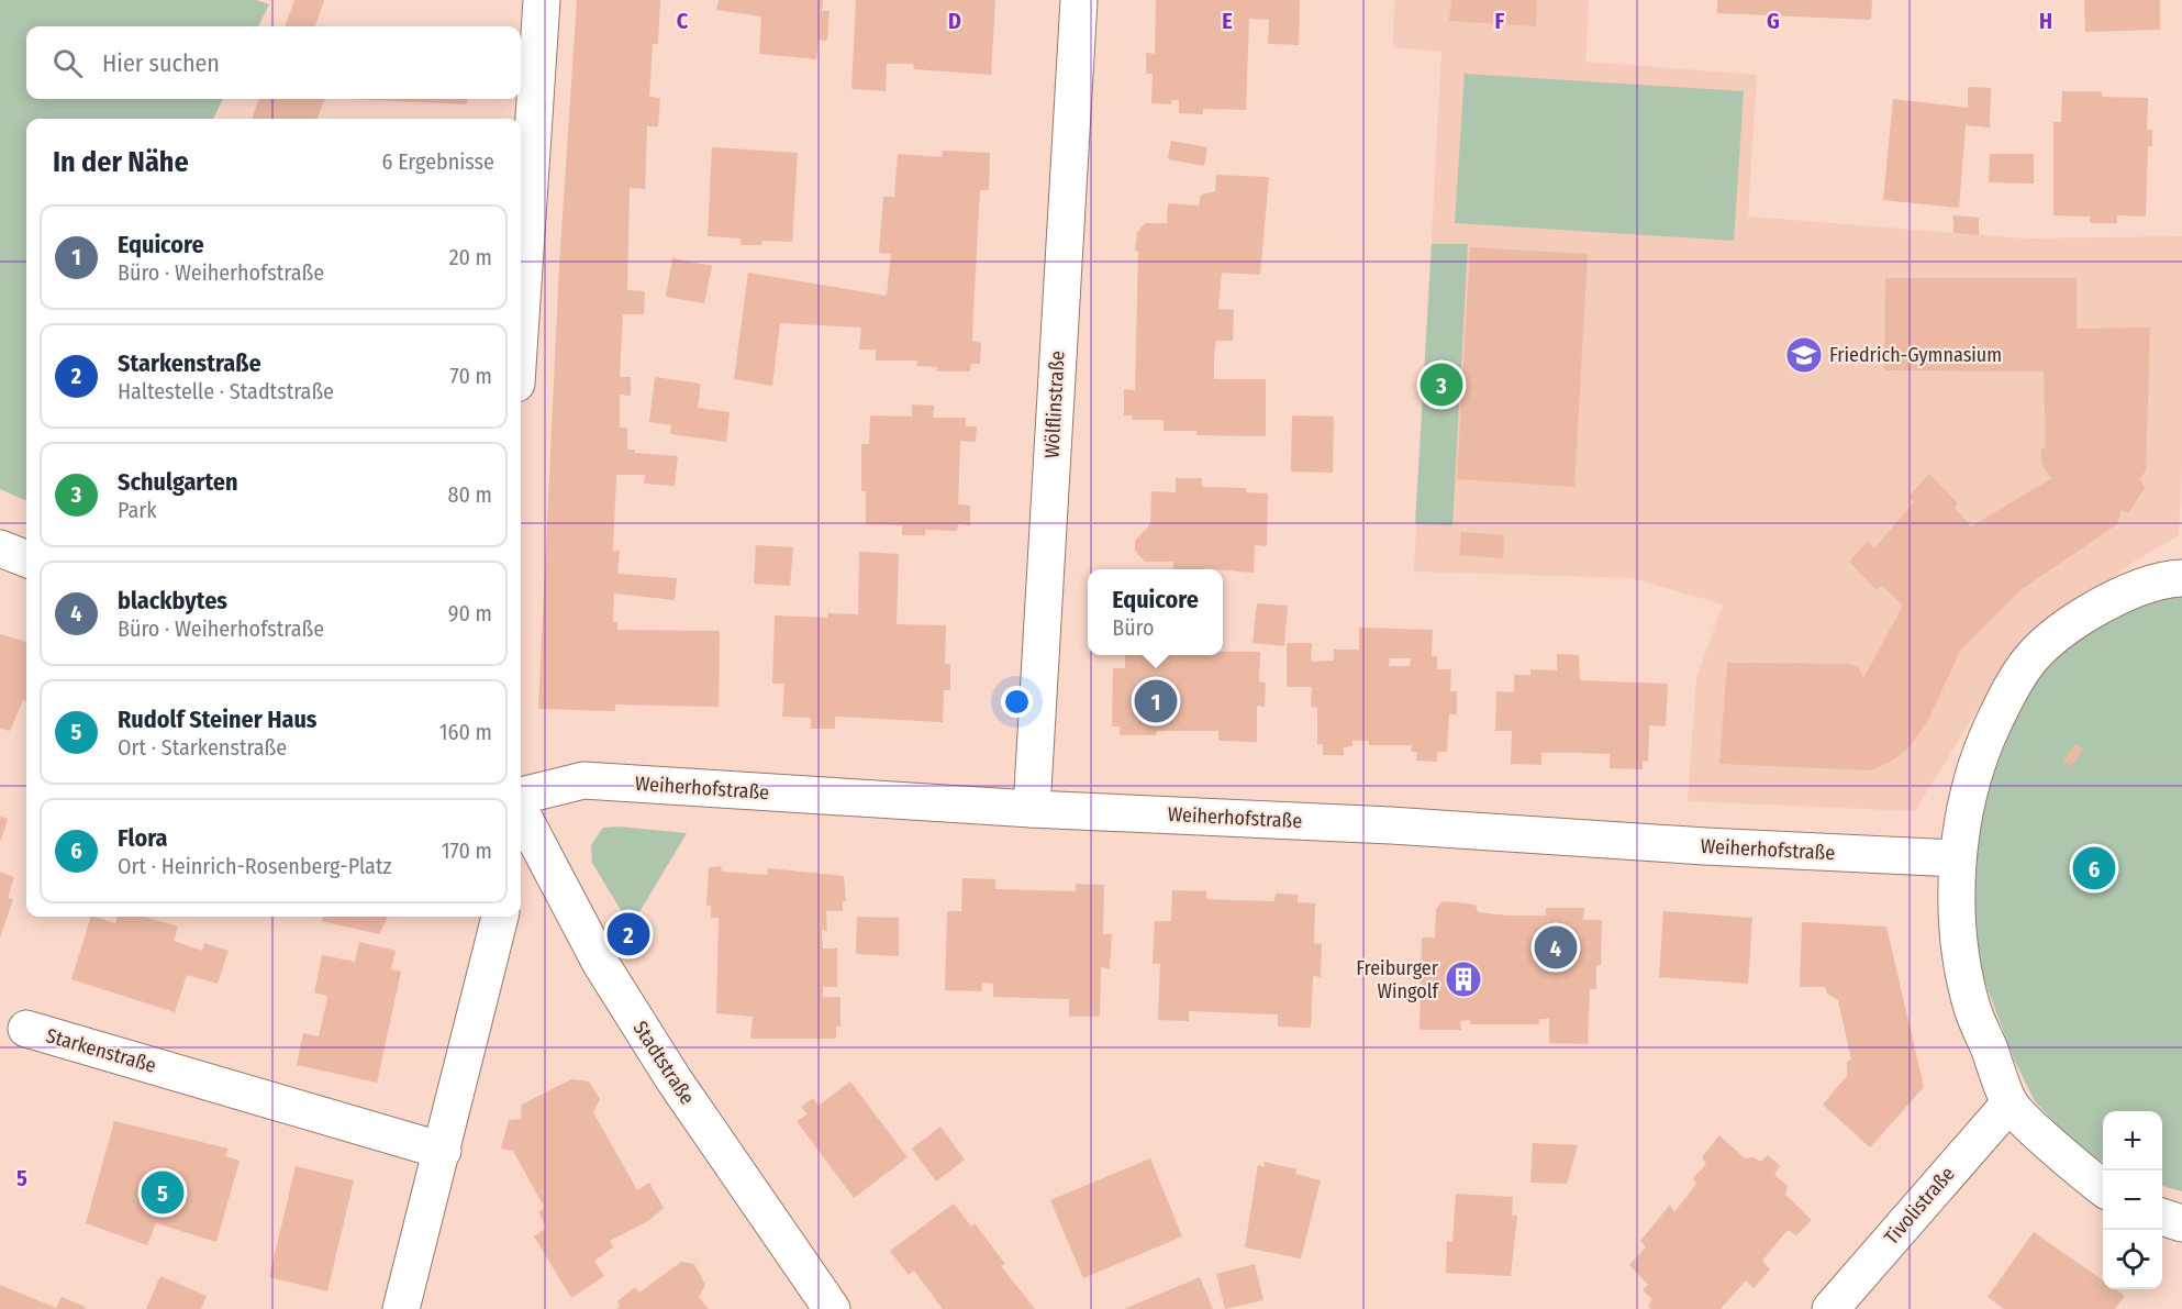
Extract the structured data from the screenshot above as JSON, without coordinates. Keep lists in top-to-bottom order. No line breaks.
{"streets":{"street":["Wölflinstraße","Weiherhofstraße","Starkenstraße","Stadtstraße","Tivolistraße"]},"crossings":[["Wölflinstraße","Weiherhofstraße"]],"places":{"school or university":["Friedrich-Gymnasium"],"building":["Freiburger Wingolf"]},"page":{"search":"Hier suchen","heading":["In der Nähe","6 Ergebnisse"],"list":[{"mark":"1","name":"Equicore","note":"Büro · Weiherhofstraße","value":"20 m"},{"mark":"2","name":"Starkenstraße","note":"Haltestelle · Stadtstraße","value":"70 m"},{"mark":"3","name":"Schulgarten","note":"Park","value":"80 m"},{"mark":"4","name":"blackbytes","note":"Büro · Weiherhofstraße","value":"90 m"},{"mark":"5","name":"Rudolf Steiner Haus","note":"Ort · Starkenstraße","value":"160 m"},{"mark":"6","name":"Flora","note":"Ort · Heinrich-Rosenberg-Platz","value":"170 m"}],"pins":["3","1","6","2","4","5"],"popup":["Equicore","Büro"],"map_buttons":["+","−"]},"grid":{"columns":["C","D","E","F","G","H"],"rows":["5"]}}
